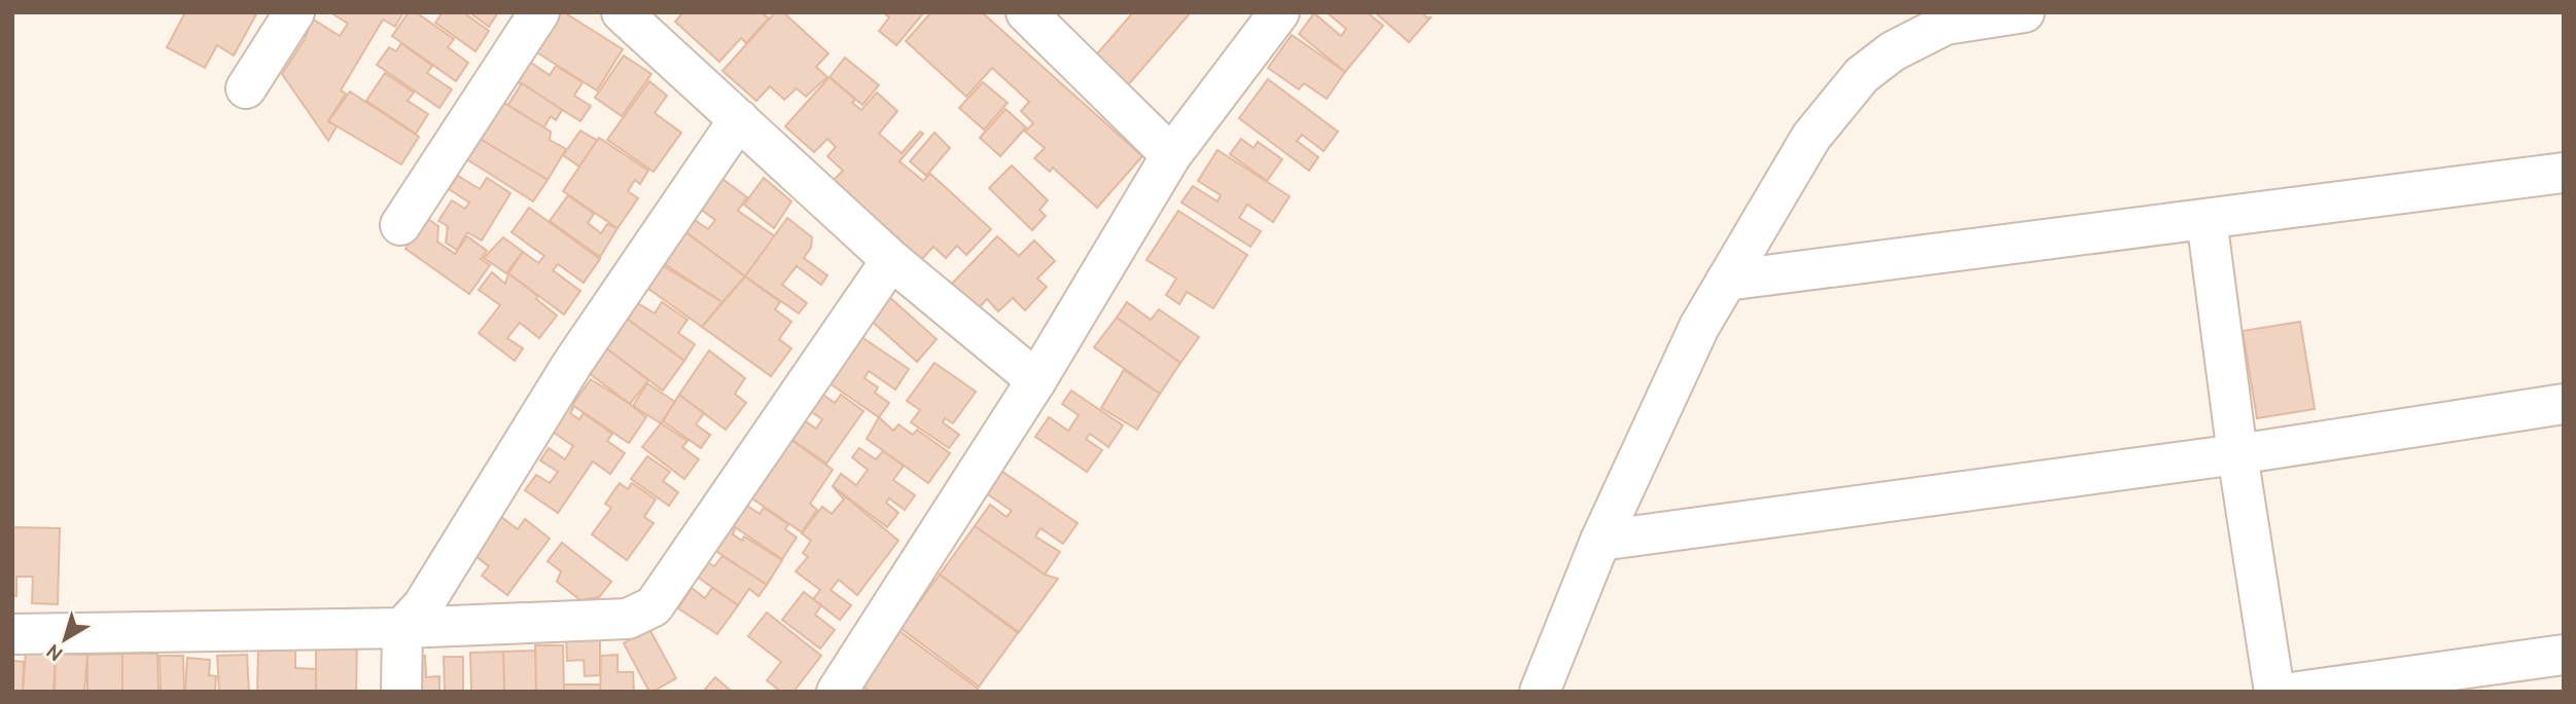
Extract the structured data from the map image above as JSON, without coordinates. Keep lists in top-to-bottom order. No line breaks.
{"north":"bottom left"}
